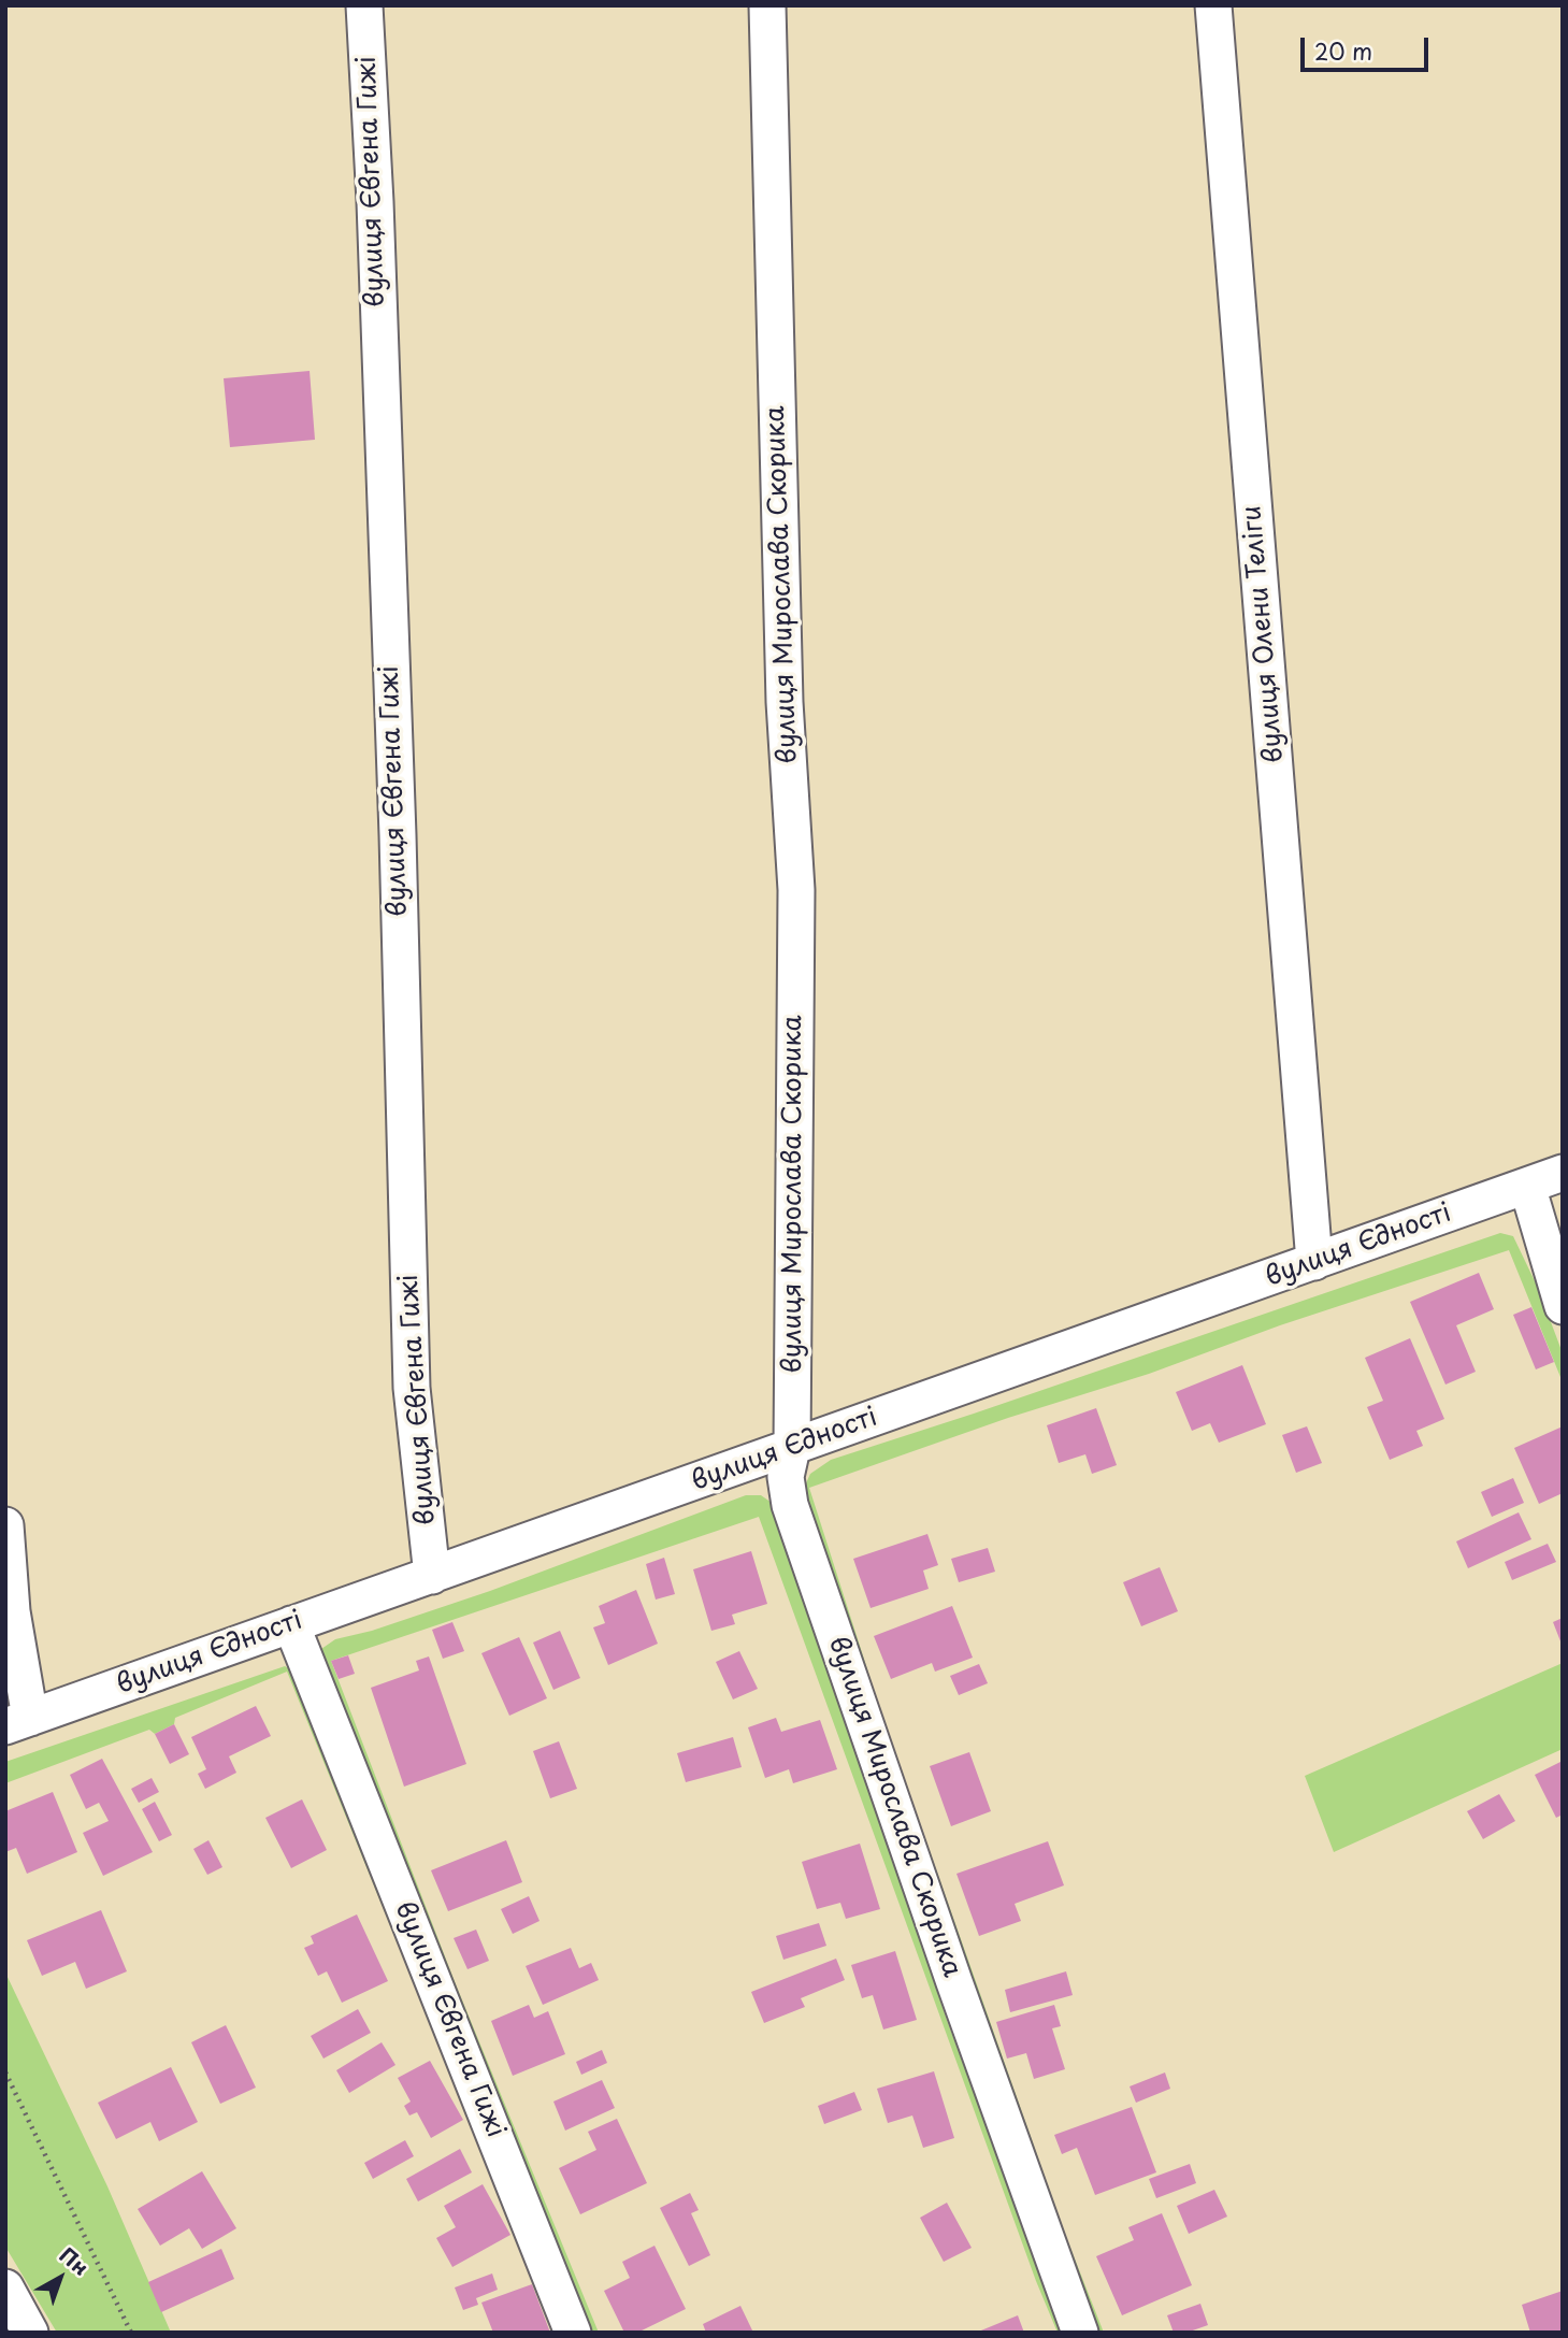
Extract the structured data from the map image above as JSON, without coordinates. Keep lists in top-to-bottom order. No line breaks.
{"streets":{"street":["вулиця Євгена Гижі","вулиця Мирослава Скорика","вулиця Олени Теліги","вулиця Єдності"]},"crossings":[["вулиця Євгена Гижі","вулиця Єдності"],["вулиця Мирослава Скорика","вулиця Єдності"],["вулиця Олени Теліги","вулиця Єдності"]],"scale_bar":"20 m","north":"top right"}
